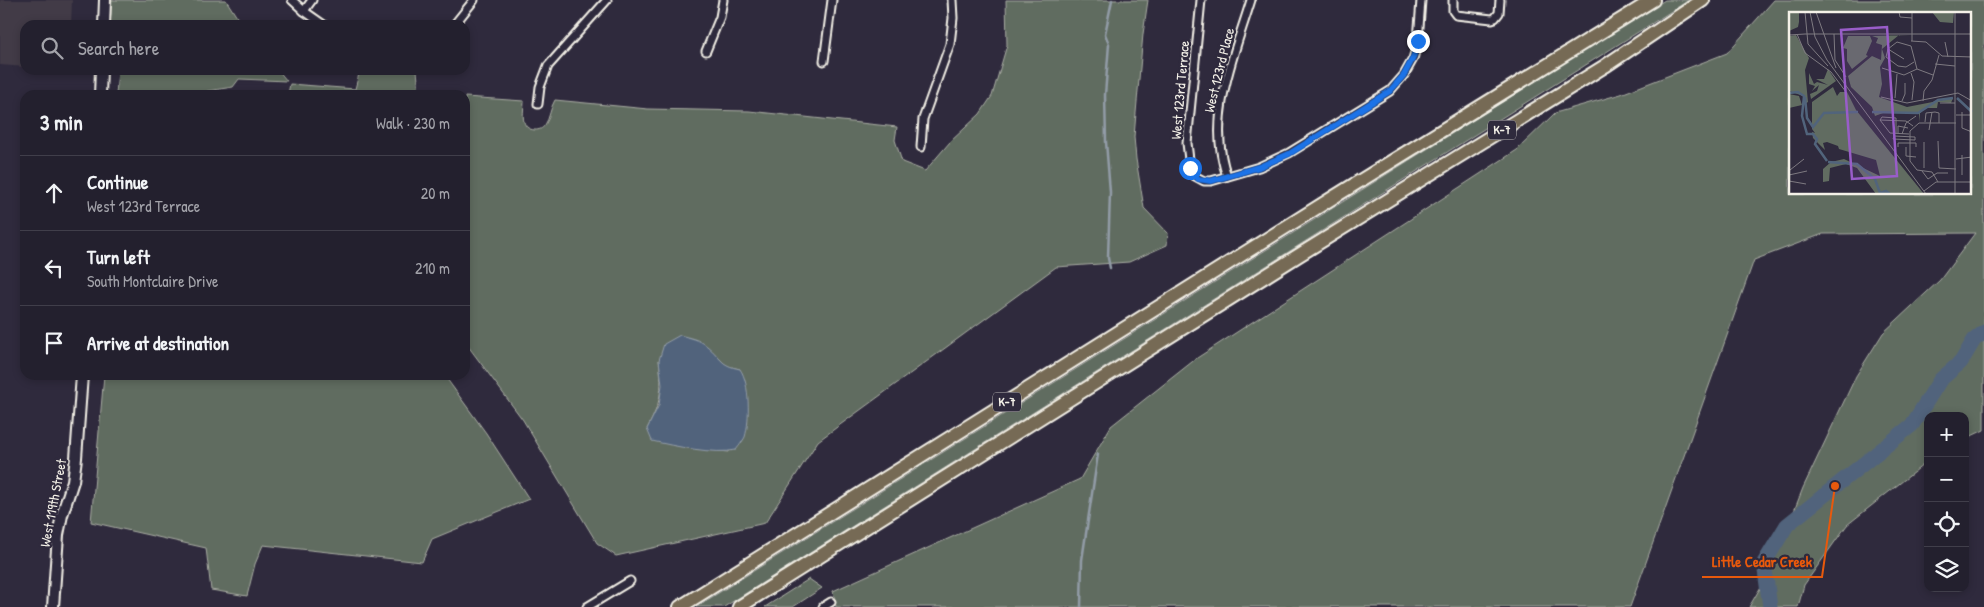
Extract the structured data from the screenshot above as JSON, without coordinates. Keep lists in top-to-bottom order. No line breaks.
{"streets":{"highway":["K-7"],"main road":["West 119th Street"],"street":["West 123rd Place","West 123rd Terrace"]},"crossings":[["West 123rd Place","West 123rd Terrace"]],"places":["Little Cedar Creek"],"page":{"search":"Search here","heading":["3 min","Walk · 230 m"],"list":[["Continue","West 123rd Terrace","20 m"],["Turn left","South Montclaire Drive","210 m"],"Arrive at destination"],"map_buttons":["+","−"]}}
